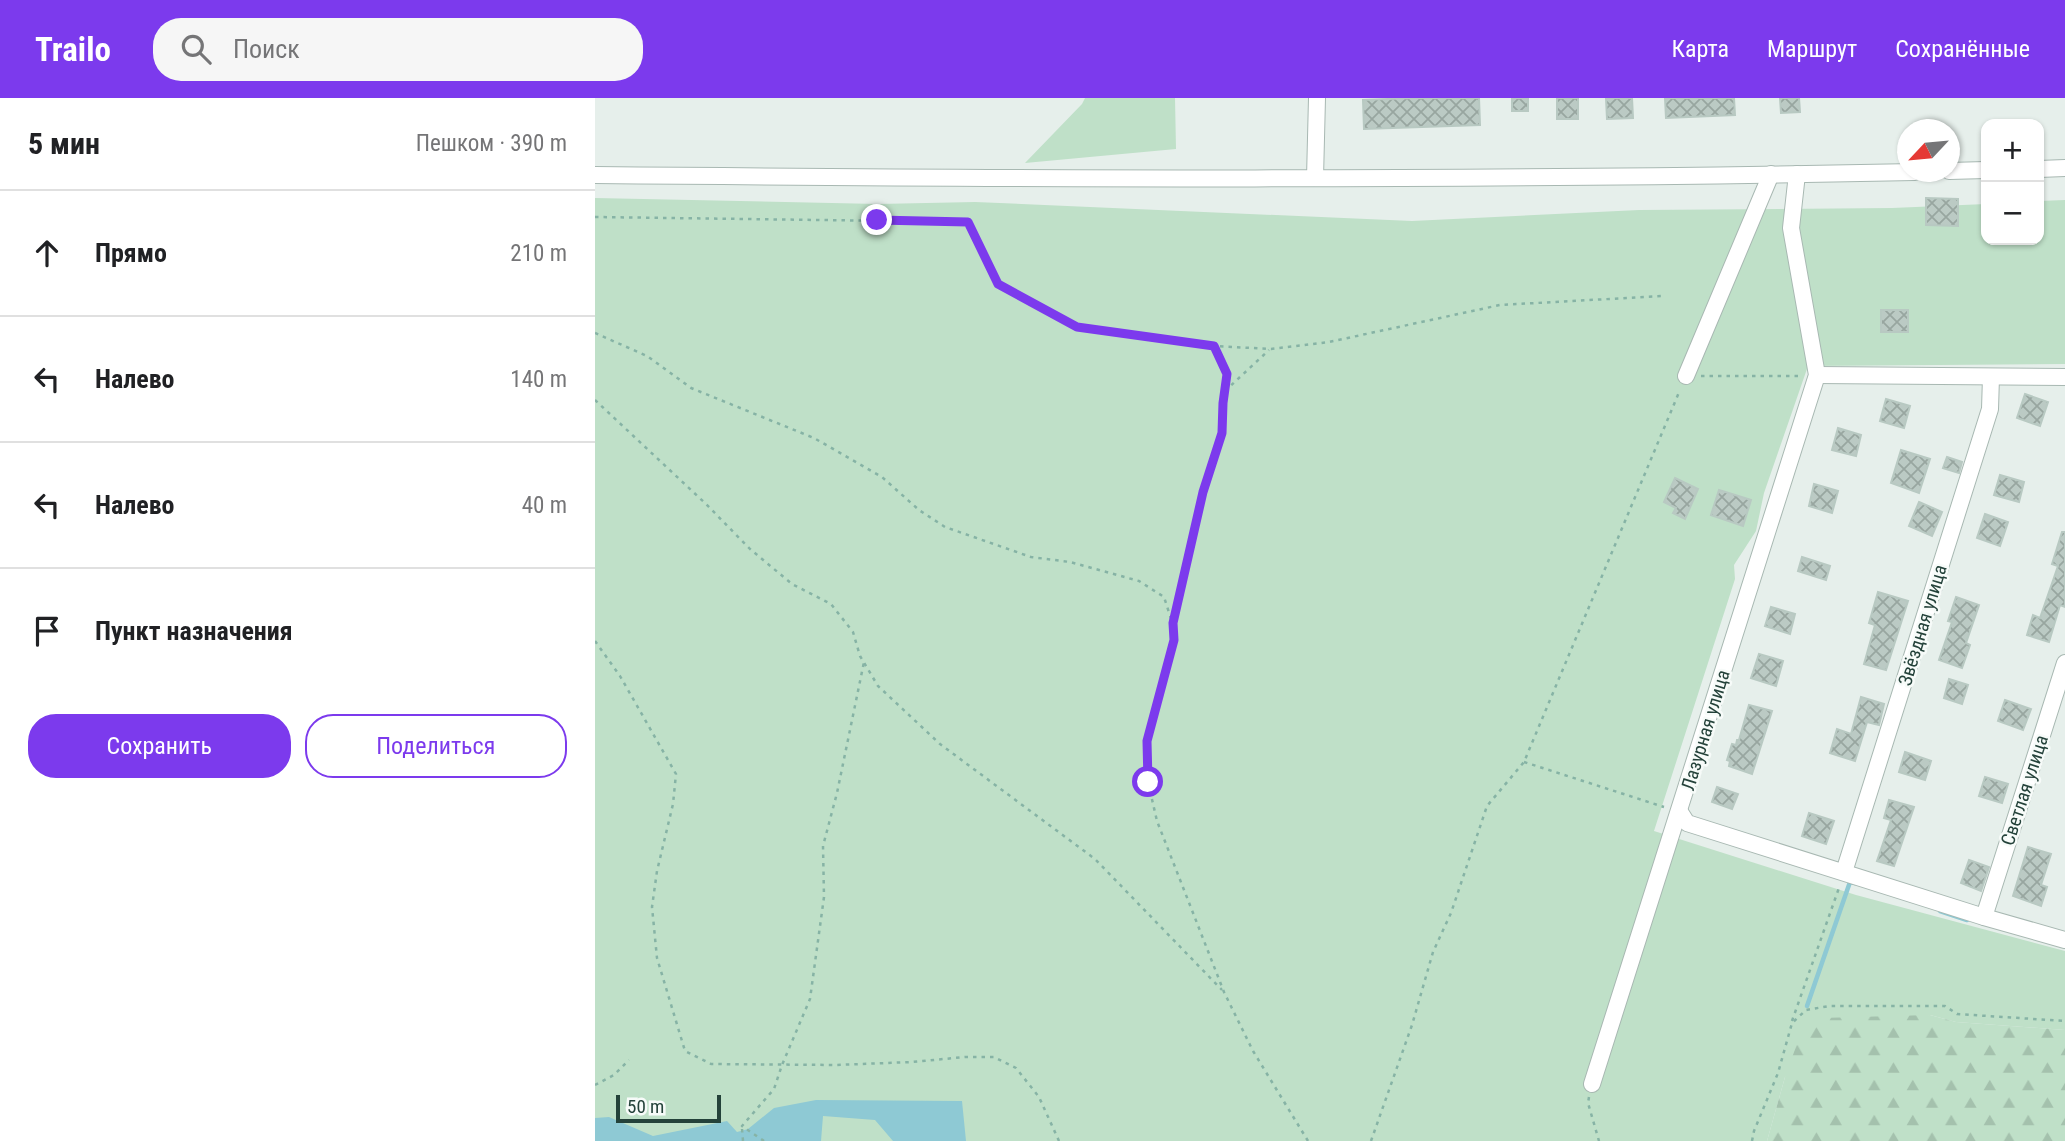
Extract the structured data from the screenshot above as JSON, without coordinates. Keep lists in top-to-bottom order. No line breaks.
{"streets":{"street":["Звёздная улица","Лазурная улица","Светлая улица"]},"scale_bar":"50 m","north":"bottom left","page":{"header":"Trailo","search":"Поиск","nav":["Карта","Маршрут","Сохранённые"],"heading":["5 мин","Пешком · 390 m"],"map_buttons":["+","−"],"list":[["Прямо","210 m"],["Налево","140 m"],["Налево","40 m"],"Пункт назначения"],"buttons":["Сохранить","Поделиться"],"scale":"50 m"}}
